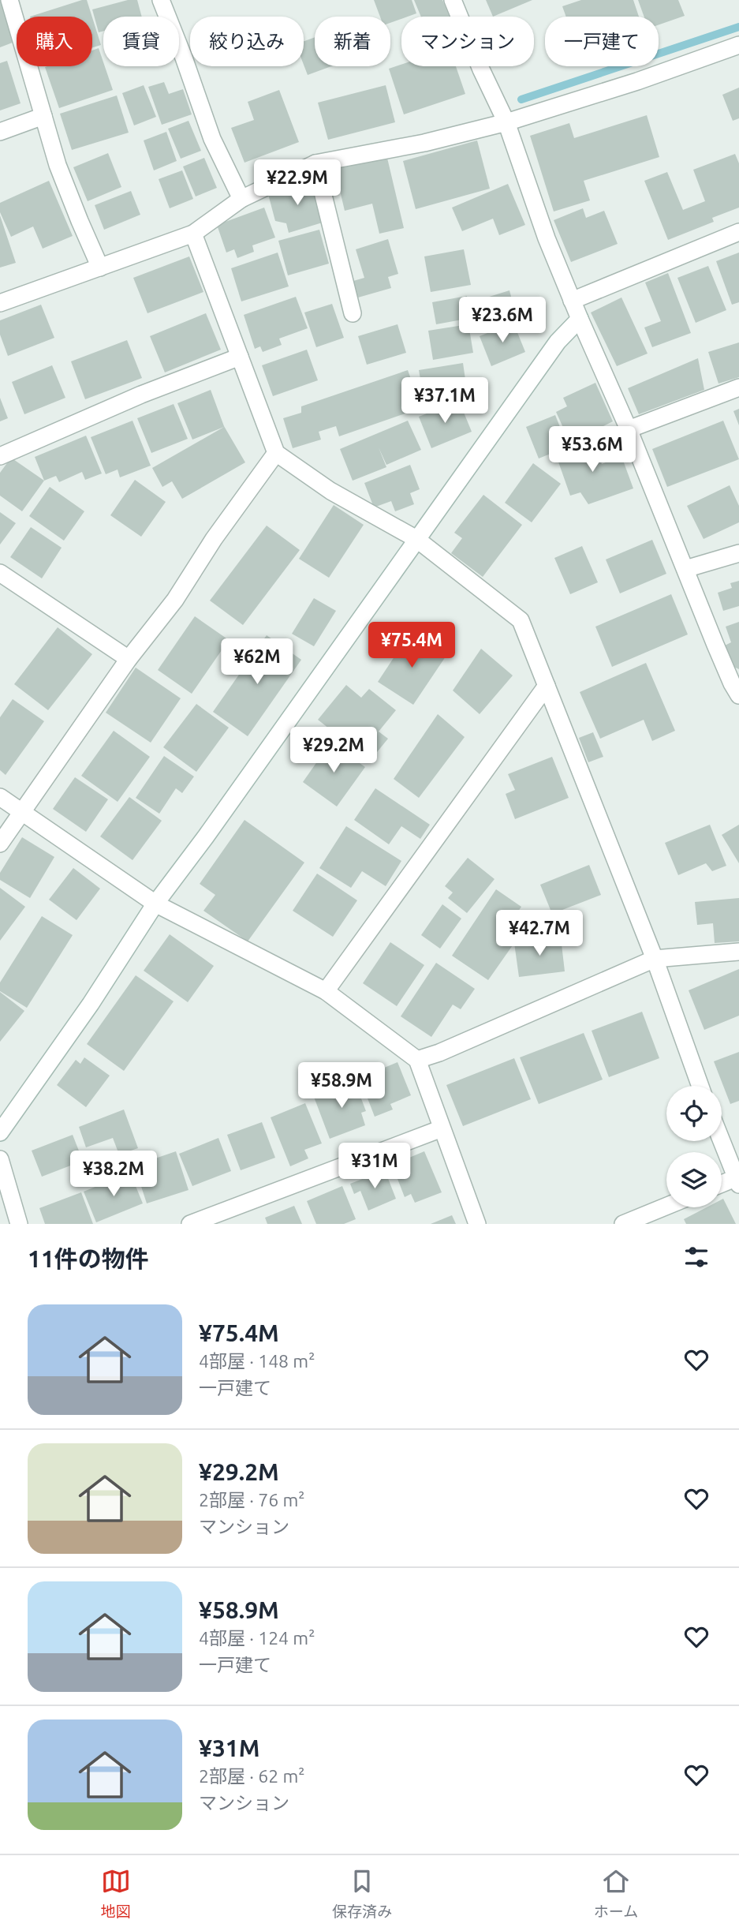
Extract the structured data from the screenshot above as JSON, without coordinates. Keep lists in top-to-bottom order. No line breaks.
{"page":{"chip":["購入","賃貸","絞り込み","新着","マンション","一戸建て"],"price":["¥22.9M","¥23.6M","¥37.1M","¥53.6M","¥75.4M","¥62M","¥29.2M","¥42.7M","¥58.9M","¥31M","¥38.2M"],"heading":"11件の物件","list":[{"name":"¥75.4M","note":"4部屋 · 148 m² · 一戸建て"},{"name":"¥29.2M","note":"2部屋 · 76 m² · マンション"},{"name":"¥58.9M","note":"4部屋 · 124 m² · 一戸建て"},{"name":"¥31M","note":"2部屋 · 62 m² · マンション"}],"tabs":["地図","保存済み","ホーム"]}}
